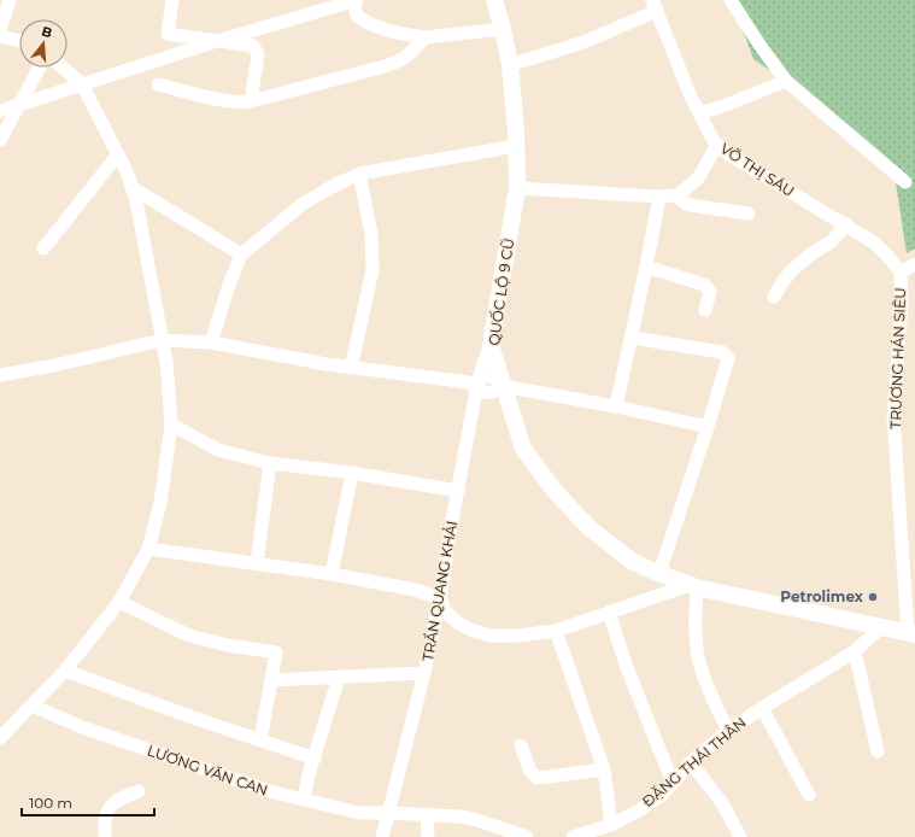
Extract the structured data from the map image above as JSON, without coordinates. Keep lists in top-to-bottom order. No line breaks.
{"streets":{"main road":["QUỐC LỘ 9 CŨ"],"street":["VÕ THỊ SÁU","TRƯƠNG HÁN SIÊU","TRẦN QUANG KHẢI","ĐẶNG THÁI THÂN","LƯƠNG VĂN CAN"]},"crossings":[["VÕ THỊ SÁU","TRƯƠNG HÁN SIÊU"],["QUỐC LỘ 9 CŨ","TRƯƠNG HÁN SIÊU"],["QUỐC LỘ 9 CŨ","TRẦN QUANG KHẢI"],["QUỐC LỘ 9 CŨ","ĐẶNG THÁI THÂN"],["TRẦN QUANG KHẢI","LƯƠNG VĂN CAN"]],"places":["Petrolimex"],"scale_bar":"100 m","north":"top"}
